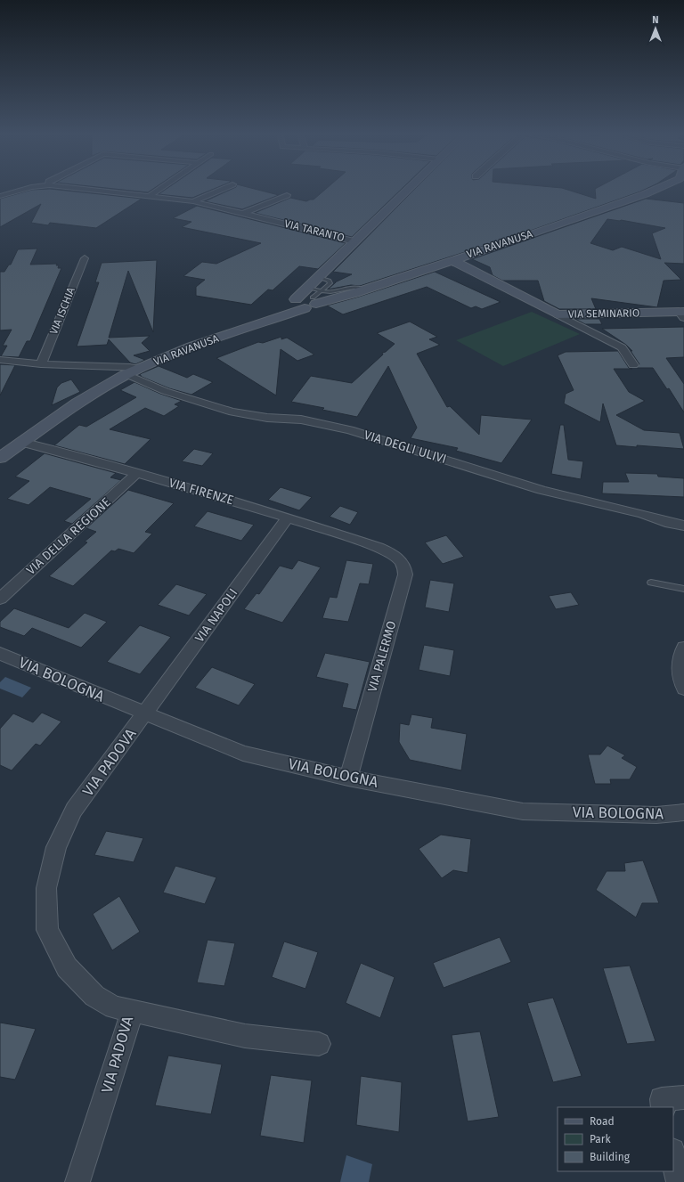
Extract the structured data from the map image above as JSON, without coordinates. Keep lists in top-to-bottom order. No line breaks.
{"streets":{"main road":["VIA RAVANUSA","VIA SEMINARIO"],"street":["VIA TARANTO","VIA ISCHIA","VIA DEGLI ULIVI","VIA FIRENZE","VIA DELLA REGIONE","VIA NAPOLI","VIA PALERMO","VIA BOLOGNA","VIA PADOVA"]},"crossings":[["VIA RAVANUSA","VIA SEMINARIO"],["VIA RAVANUSA","VIA DEGLI ULIVI"],["VIA RAVANUSA","VIA FIRENZE"],["VIA ISCHIA","VIA DEGLI ULIVI"],["VIA FIRENZE","VIA DELLA REGIONE"],["VIA FIRENZE","VIA NAPOLI"],["VIA FIRENZE","VIA PALERMO"],["VIA NAPOLI","VIA BOLOGNA"],["VIA NAPOLI","VIA PADOVA"],["VIA PALERMO","VIA BOLOGNA"],["VIA BOLOGNA","VIA PADOVA"]],"legend":["Road","Park","Building"],"north":"top"}
